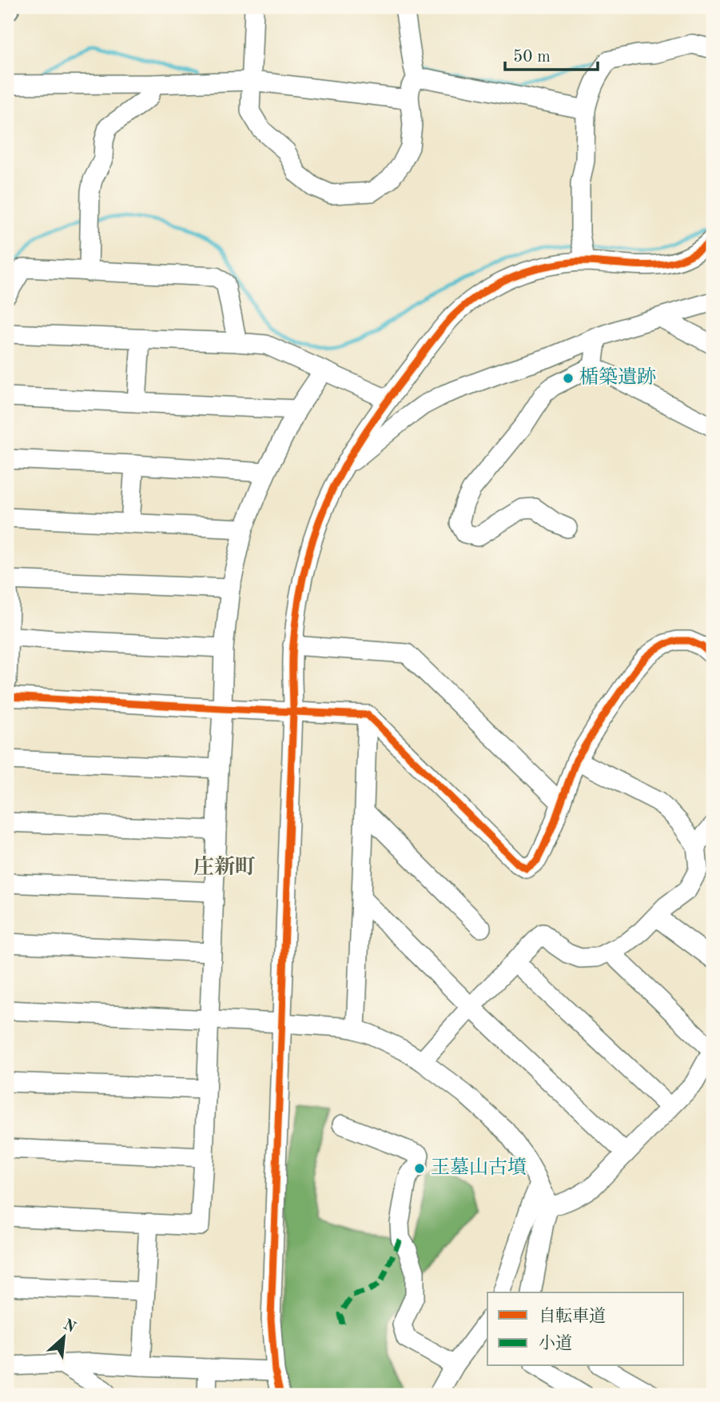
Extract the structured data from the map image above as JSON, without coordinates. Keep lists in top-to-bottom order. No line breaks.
{"districts":["庄新町"],"places":["楯築遺跡","王墓山古墳"],"legend":["自転車道","小道"],"scale_bar":"50 m","north":"top right"}
